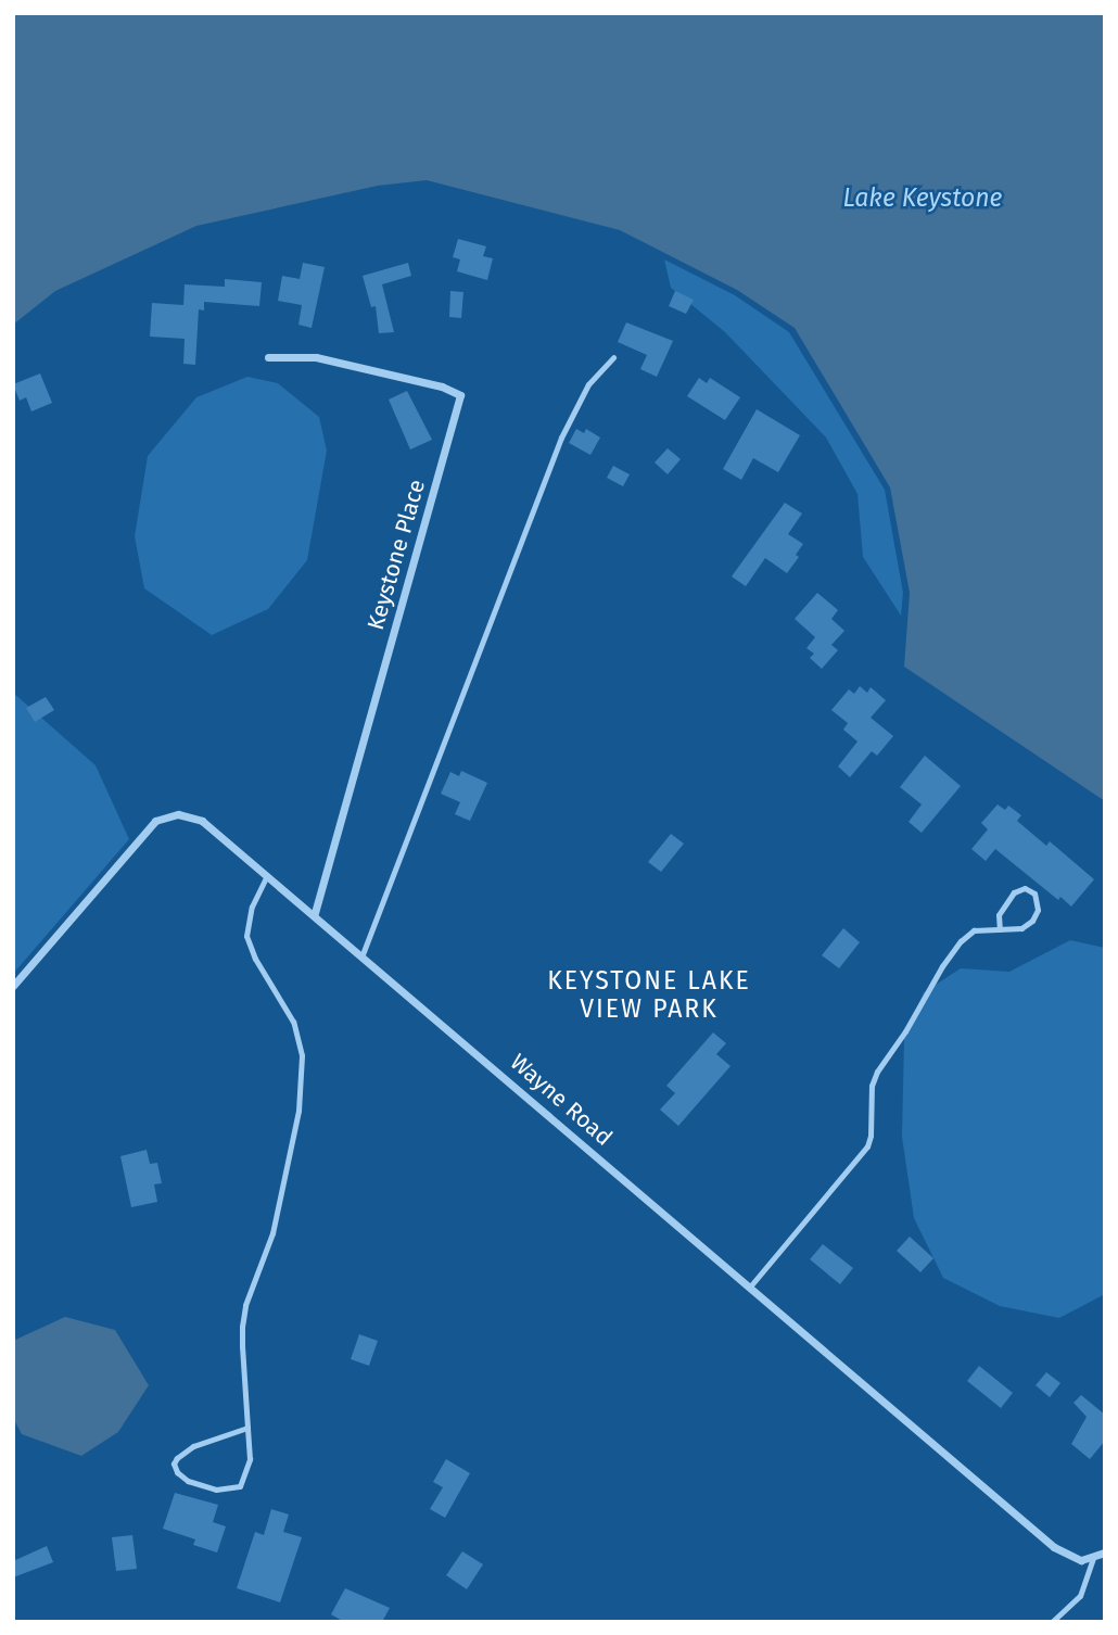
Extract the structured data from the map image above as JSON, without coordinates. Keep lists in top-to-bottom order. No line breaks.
{"streets":{"street":["Keystone Place","Wayne Road"]},"crossings":[["Keystone Place","Wayne Road"]],"districts":["KEYSTONE LAKE VIEW PARK"],"water":["Lake Keystone"]}
